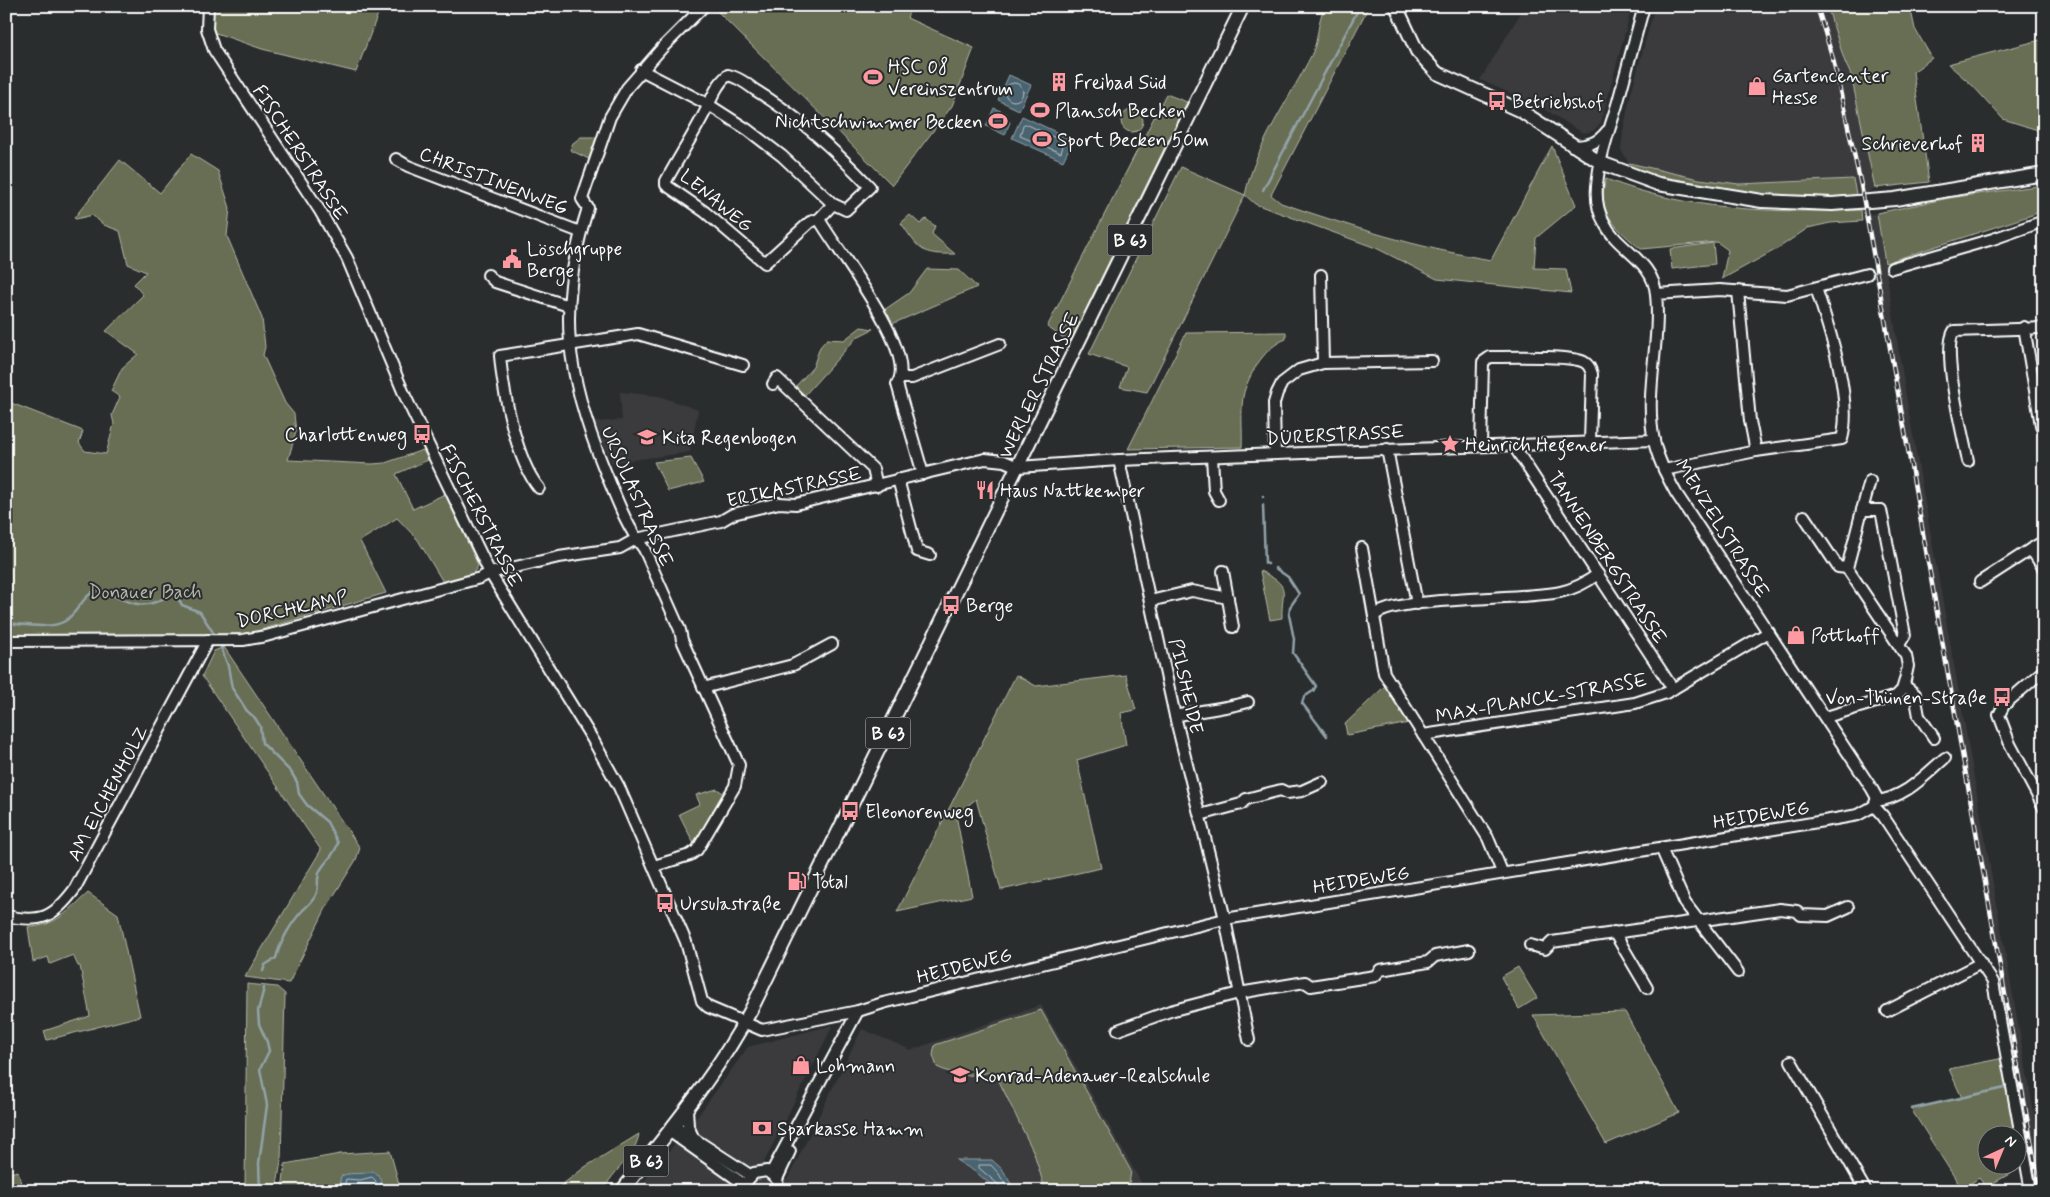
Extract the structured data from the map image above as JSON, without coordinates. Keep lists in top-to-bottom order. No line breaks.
{"streets":{"main road":["B 63","WERLER STRASSE"],"street":["FISCHERSTRASSE","CHRISTINENWEG","LENAWEG","DÜRERSTRASSE","ERIKASTRASSE","URSULASTRASSE","MENZELSTRASSE","TANNENBERGSTRASSE","DORCHKAMP","PILSHEIDE","MAX-PLANCK-STRASSE","AM EICHENHOLZ","HEIDEWEG"]},"crossings":[["FISCHERSTRASSE","WERLER STRASSE"],["FISCHERSTRASSE","ERIKASTRASSE"],["FISCHERSTRASSE","URSULASTRASSE"],["FISCHERSTRASSE","DORCHKAMP"],["FISCHERSTRASSE","HEIDEWEG"],["CHRISTINENWEG","URSULASTRASSE"],["WERLER STRASSE","DÜRERSTRASSE"],["WERLER STRASSE","ERIKASTRASSE"],["WERLER STRASSE","HEIDEWEG"],["DÜRERSTRASSE","ERIKASTRASSE"],["DÜRERSTRASSE","MENZELSTRASSE"],["DÜRERSTRASSE","TANNENBERGSTRASSE"],["DÜRERSTRASSE","PILSHEIDE"],["ERIKASTRASSE","URSULASTRASSE"],["ERIKASTRASSE","DORCHKAMP"],["MENZELSTRASSE","MAX-PLANCK-STRASSE"],["MENZELSTRASSE","HEIDEWEG"],["TANNENBERGSTRASSE","MAX-PLANCK-STRASSE"],["DORCHKAMP","AM EICHENHOLZ"],["PILSHEIDE","HEIDEWEG"]],"parks":["Donauer Bach"],"places":{"sports":["HSC 08 Vereinszentrum","Plansch Becken","Nichtschwimmer Becken","Sport Becken 50m"],"building":["Freibad Süd","Schrieverhof"],"shop":["Gartencenter Hesse","Potthoff","Lohmann"],"bus stop":["Betriebshof","Charlottenweg","Berge","Von-Thünen-Straße","Eleonorenweg","Ursulastraße"],"public building":["Löschgruppe Berge"],"school or university":["Kita Regenbogen","Konrad-Adenauer-Realschule"],"place":["Heinrich Hegener"],"restaurant":["Haus Nattkemper"],"fuel station":["Total"],"bank":["Sparkasse Hamm"]},"north":"top right"}
